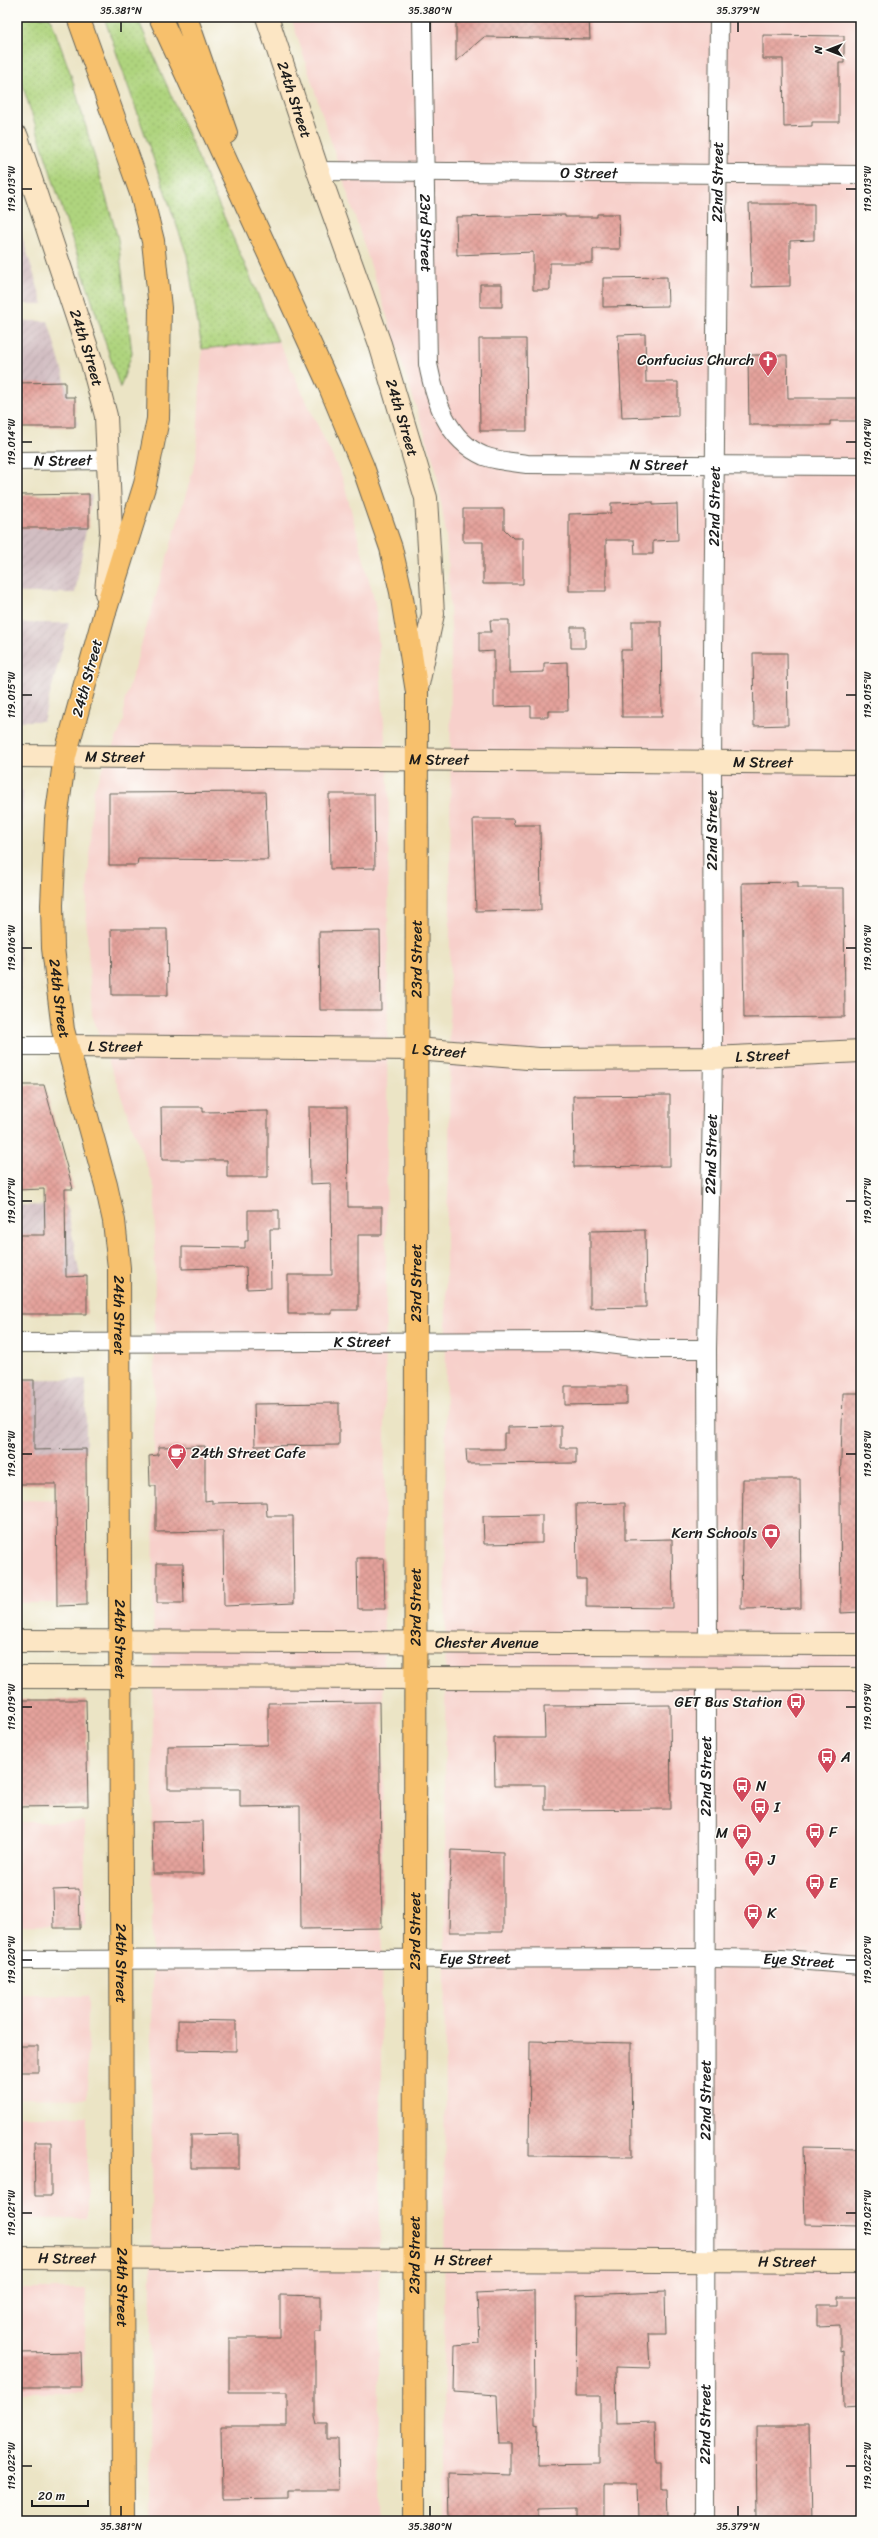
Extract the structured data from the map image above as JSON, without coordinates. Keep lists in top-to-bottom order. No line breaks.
{"streets":{"main road":["24th Street","23rd Street","M Street","L Street","Chester Avenue","H Street"],"street":["O Street","22nd Street","N Street","K Street","Eye Street"]},"crossings":[["24th Street","O Street"],["24th Street","23rd Street"],["24th Street","N Street"],["24th Street","M Street"],["24th Street","L Street"],["24th Street","K Street"],["24th Street","Chester Avenue"],["24th Street","Eye Street"],["24th Street","H Street"],["O Street","22nd Street"],["O Street","23rd Street"],["22nd Street","N Street"],["22nd Street","M Street"],["22nd Street","L Street"],["22nd Street","K Street"],["22nd Street","Chester Avenue"],["22nd Street","Eye Street"],["22nd Street","H Street"],["23rd Street","N Street"],["23rd Street","M Street"],["23rd Street","L Street"],["23rd Street","K Street"],["23rd Street","Chester Avenue"],["23rd Street","Eye Street"],["23rd Street","H Street"]],"places":{"church":["Confucius Church"],"cafe":["24th Street Cafe"],"bank":["Kern Schools"],"bus stop":["GET Bus Station","A","N","I","F","M","J","E","K"]},"scale_bar":"20 m","north":"left","coordinates":["35.381°N","35.380°N","35.379°N","119.013°W","119.014°W","119.015°W","119.016°W","119.017°W","119.018°W","119.019°W","119.020°W","119.021°W","119.022°W"]}
